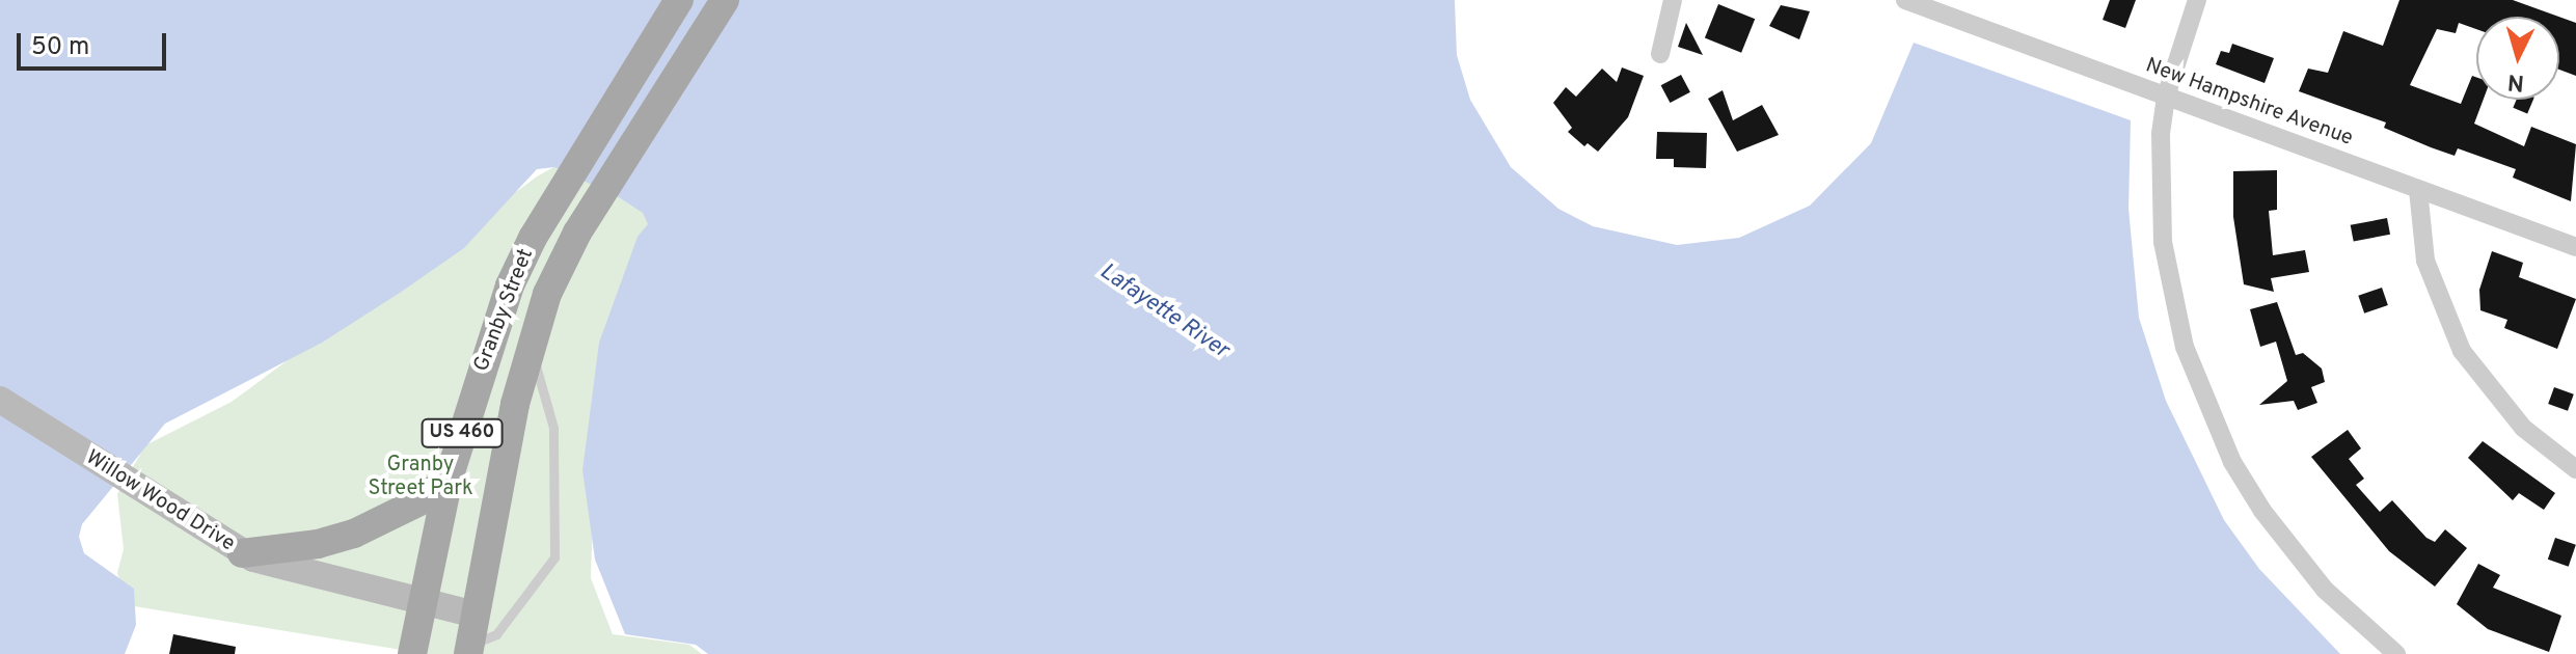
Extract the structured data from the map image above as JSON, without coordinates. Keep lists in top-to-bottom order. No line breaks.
{"streets":{"main road":["Granby Street","US 460"],"street":["New Hampshire Avenue","Willow Wood Drive"]},"crossings":[["Granby Street","Willow Wood Drive"]],"water":["Lafayette River"],"parks":["Granby Street Park"],"scale_bar":"50 m","north":"bottom"}
